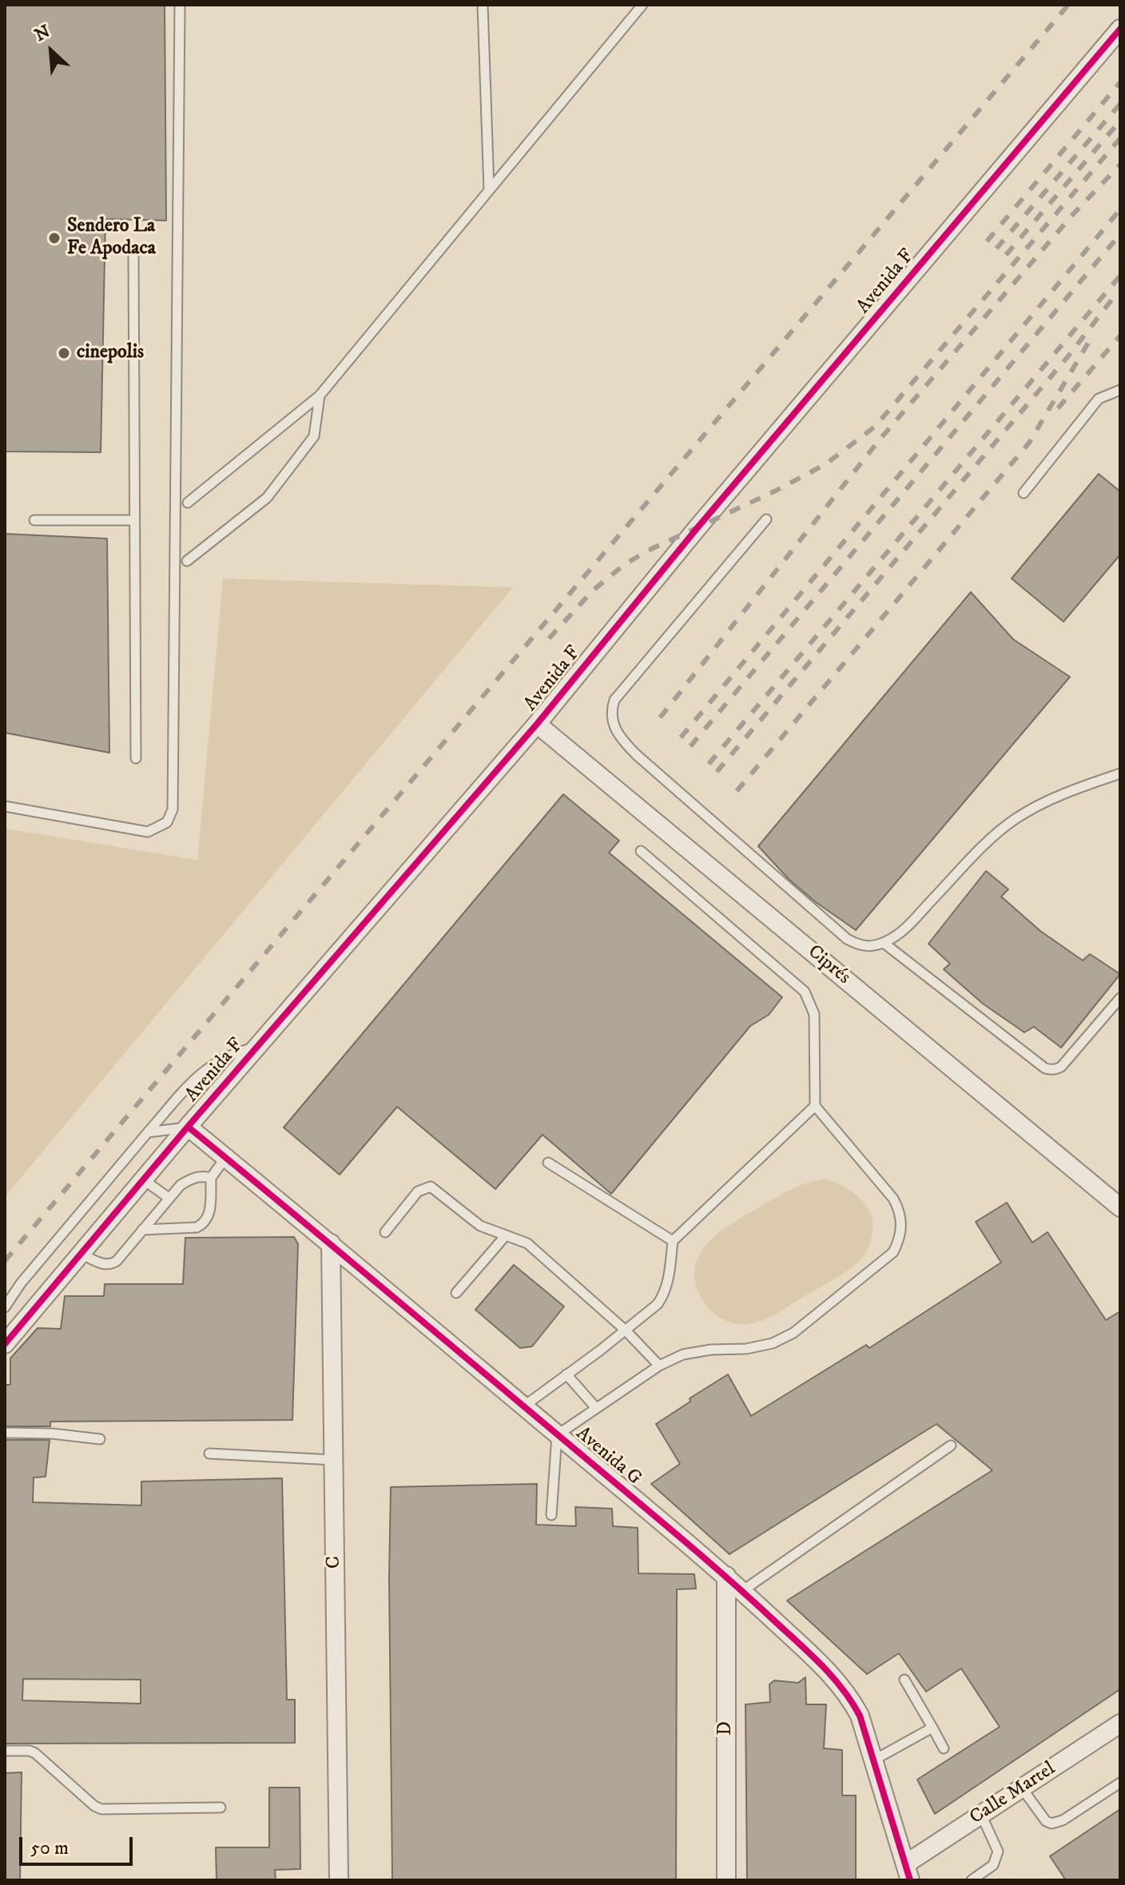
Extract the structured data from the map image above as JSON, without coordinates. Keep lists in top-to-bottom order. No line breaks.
{"streets":{"street":["Avenida F","Ciprés","Avenida G","C","D","Calle Martel"]},"crossings":[["Avenida F","Ciprés"],["Avenida F","Avenida G"],["Avenida G","C"],["Avenida G","D"],["Avenida G","Calle Martel"]],"places":["Sendero La Fe Apodaca","cinepolis"],"scale_bar":"50 m","north":"top left"}
